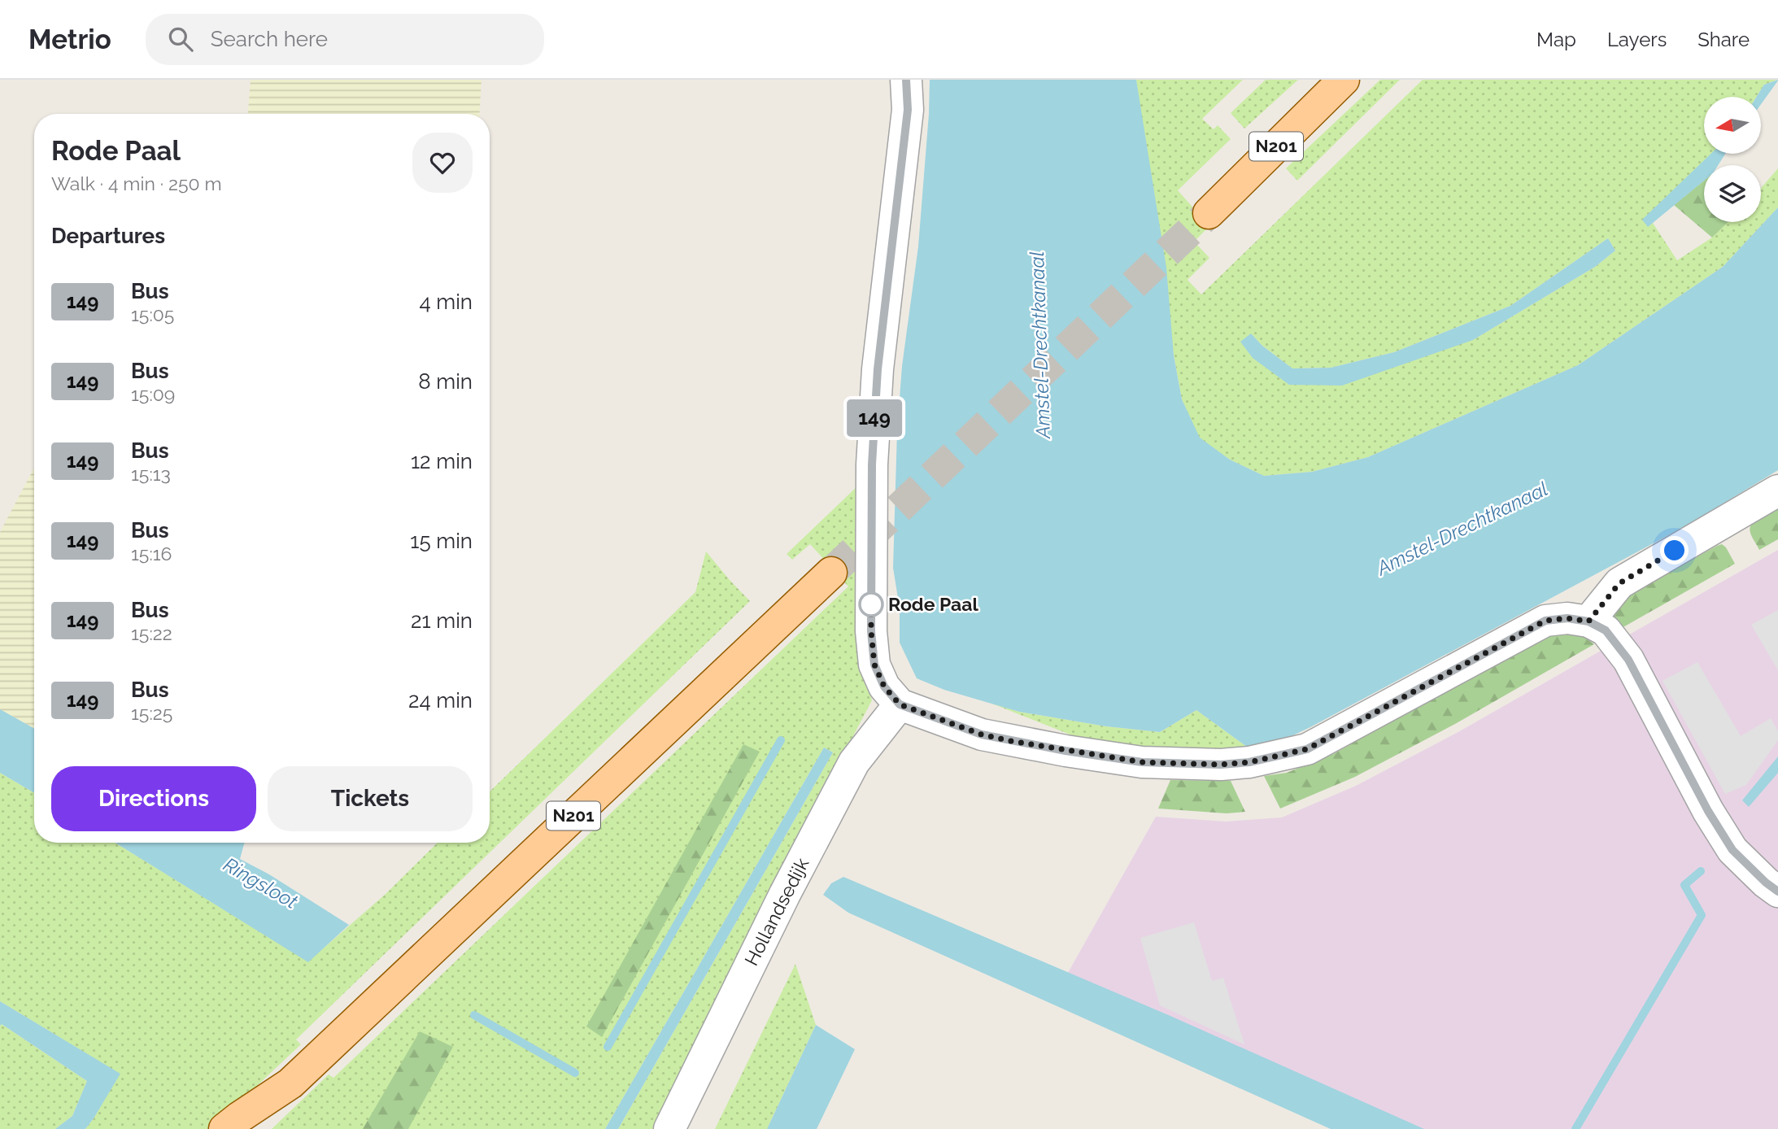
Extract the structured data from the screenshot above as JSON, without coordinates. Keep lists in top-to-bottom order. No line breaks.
{"streets":{"main road":["N201"],"street":["Hollandsedijk"]},"water":["Amstel-Drechtkanaal","Ringsloot"],"places":["Rode Paal"],"lines":["bus line 149"],"north":"left","page":{"header":"Metrio","search":"Search here","nav":["Map","Layers","Share"],"on_map":"149","heading":[["Rode Paal","Walk · 4 min · 250 m"],"Departures"],"list":[{"mark":"149","name":"Bus","note":"15:05","value":"4 min"},{"mark":"149","name":"Bus","note":"15:09","value":"8 min"},{"mark":"149","name":"Bus","note":"15:13","value":"12 min"},{"mark":"149","name":"Bus","note":"15:16","value":"15 min"},{"mark":"149","name":"Bus","note":"15:22","value":"21 min"},{"mark":"149","name":"Bus","note":"15:25","value":"24 min"}],"buttons":["Directions","Tickets"]}}
